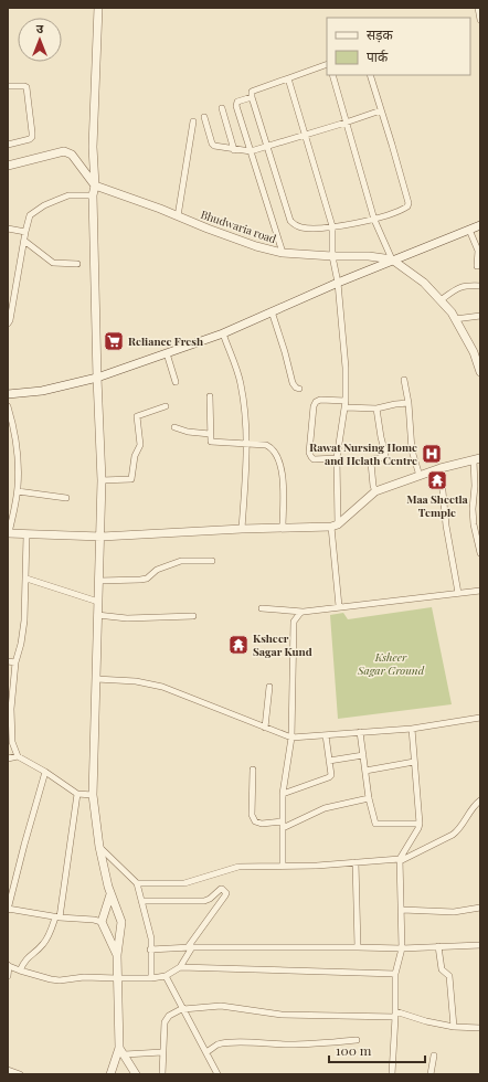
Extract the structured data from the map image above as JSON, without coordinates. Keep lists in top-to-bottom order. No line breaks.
{"streets":{"street":["Bhudwaria road"]},"parks":["Ksheer Sagar Ground"],"places":{"supermarket":["Reliance Fresh"],"hospital":["Rawat Nursing Home and Helath Centre"],"temple":["Maa Sheetla Temple","Ksheer Sagar Kund"]},"legend":["सड़क","पार्क"],"scale_bar":"100 m","north":"top"}
